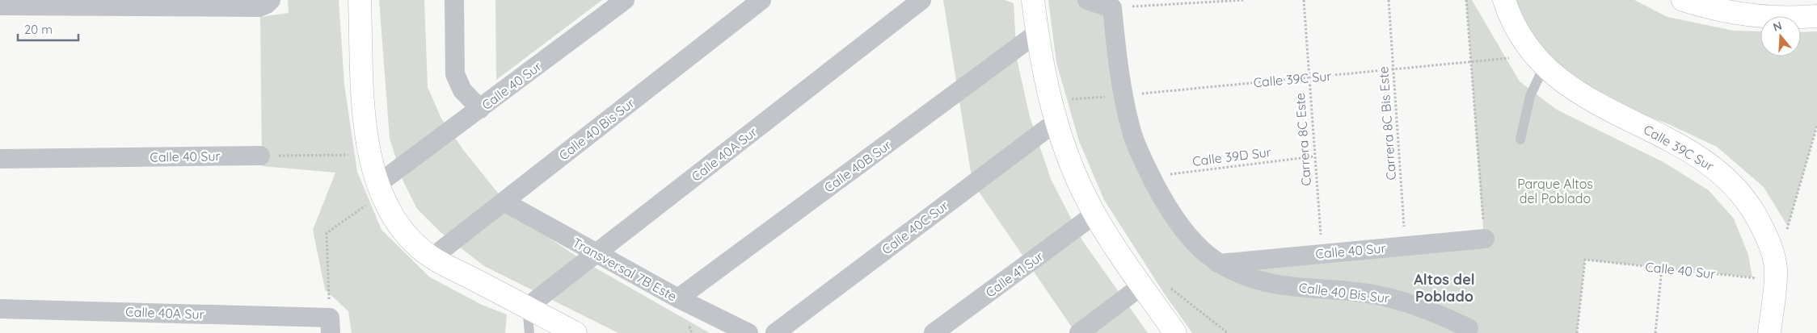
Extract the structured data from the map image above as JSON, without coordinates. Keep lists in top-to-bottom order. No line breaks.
{"streets":{"main road":["Calle 39C Sur"],"street":["Calle 40 Sur","Calle 40 Bis Sur","Calle 40A Sur","Calle 40B Sur","Calle 40C Sur","Transversal 7B Este","Calle 41 Sur"],"path":["Carrera 8C Bis Este","Carrera 8C Este","Calle 39D Sur"]},"crossings":[["Calle 39C Sur","Calle 40 Sur"],["Calle 39C Sur","Carrera 8C Bis Este"],["Calle 39C Sur","Calle 40 Bis Sur"],["Calle 39C Sur","Carrera 8C Este"],["Calle 39C Sur","Calle 40C Sur"],["Calle 40 Sur","Carrera 8C Bis Este"],["Calle 40 Sur","Calle 40 Bis Sur"],["Calle 40 Sur","Carrera 8C Este"],["Calle 40 Bis Sur","Calle 39D Sur"],["Calle 40 Bis Sur","Transversal 7B Este"],["Carrera 8C Este","Calle 39D Sur"],["Calle 40A Sur","Transversal 7B Este"],["Calle 40B Sur","Transversal 7B Este"]],"districts":["Altos del Poblado"],"parks":["Parque Altos del Poblado"],"scale_bar":"20 m","north":"top"}
